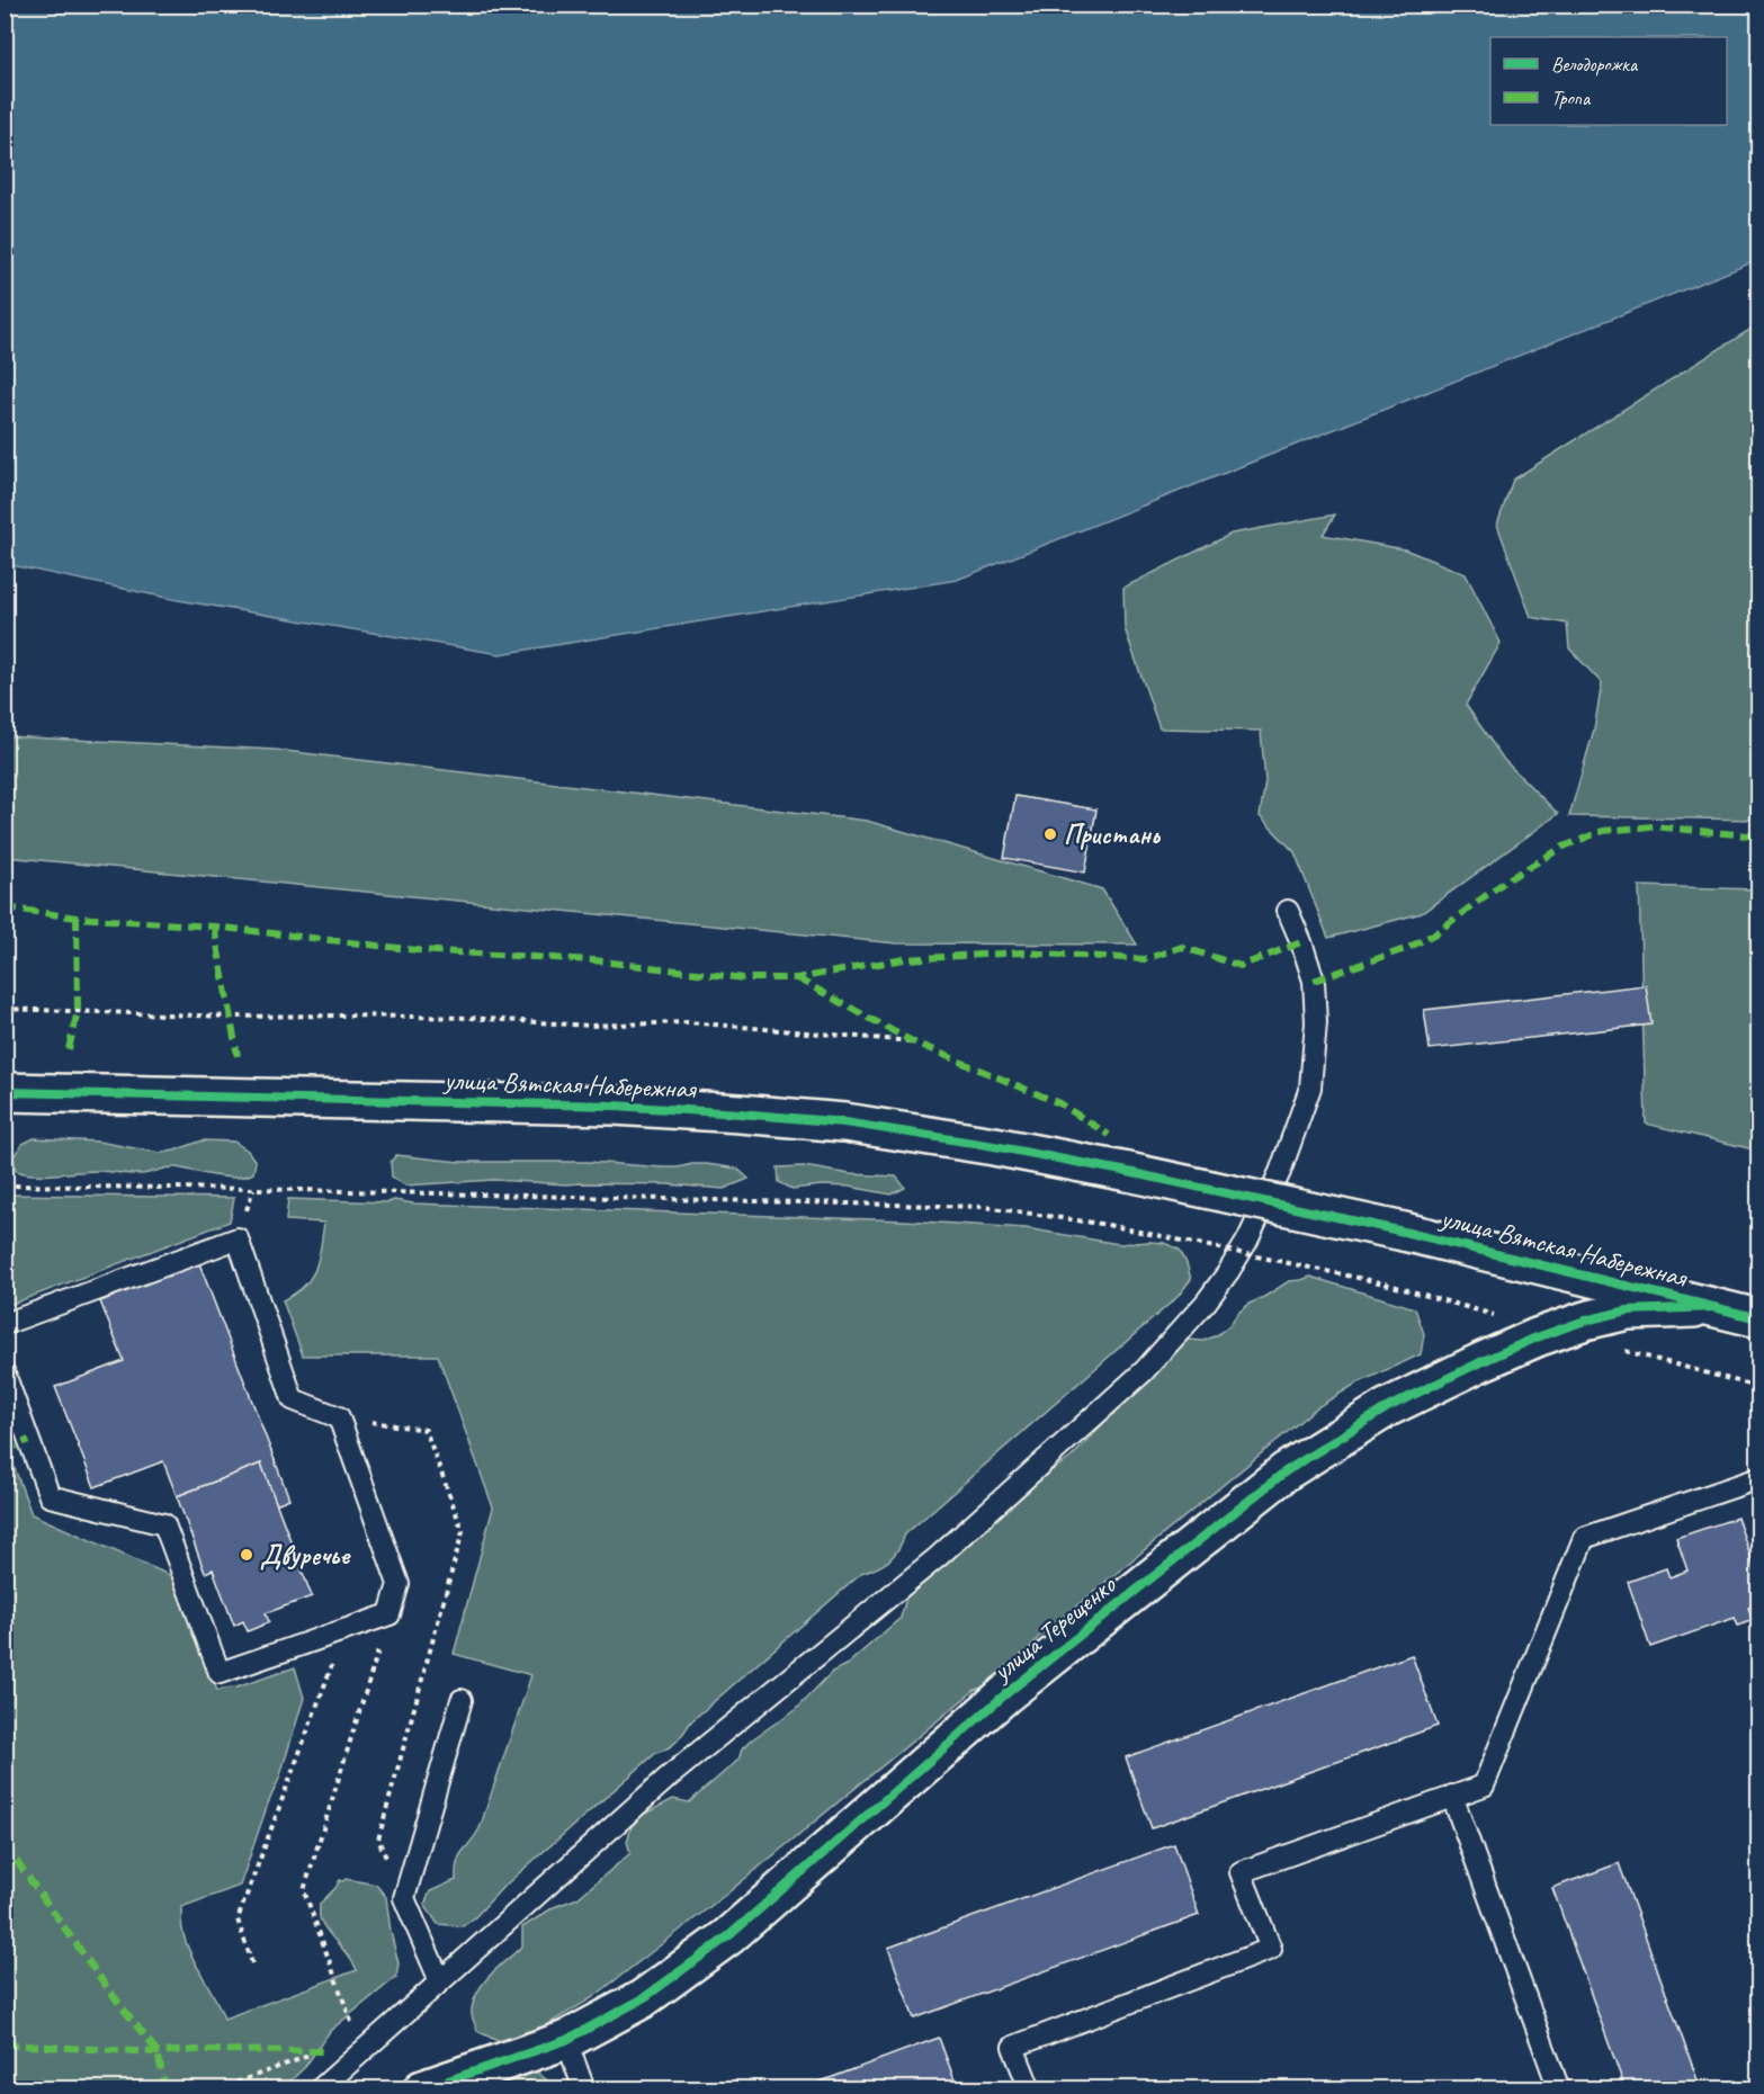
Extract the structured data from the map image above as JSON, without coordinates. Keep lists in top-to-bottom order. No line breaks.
{"streets":{"street":["улица Вятская Набережная","улица Терещенко"]},"crossings":[["улица Вятская Набережная","улица Терещенко"]],"places":["Пристань","Двуречье"],"legend":["Велодорожка","Тропа"]}
